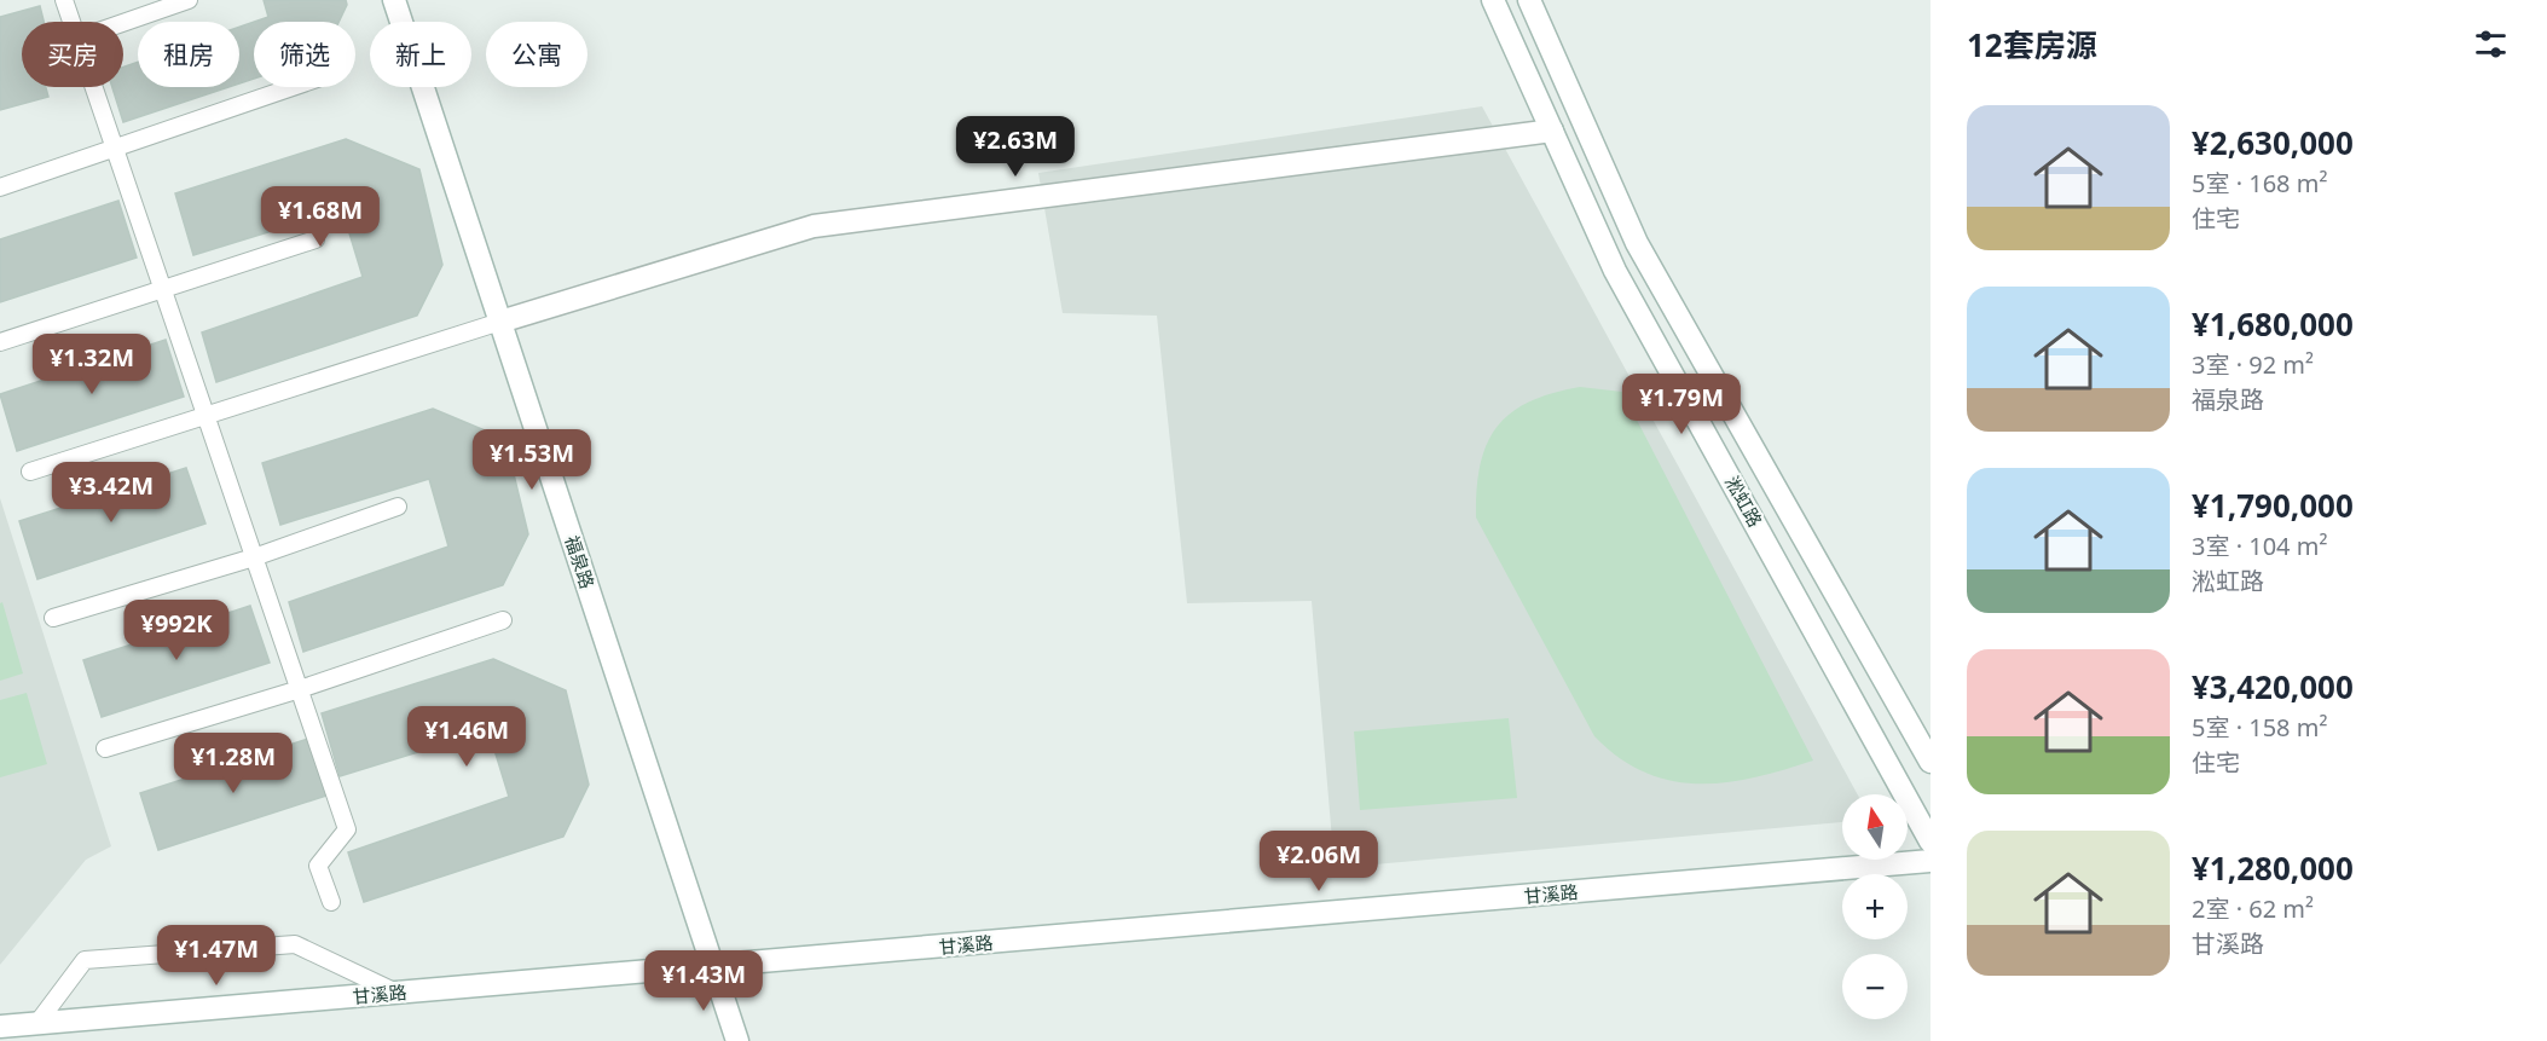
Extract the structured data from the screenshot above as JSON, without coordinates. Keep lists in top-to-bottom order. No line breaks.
{"streets":{"street":["淞虹路","福泉路","甘溪路"]},"crossings":[["福泉路","甘溪路"]],"north":"top","page":{"heading":"12套房源","chip":["买房","租房","筛选","新上","公寓"],"list":[{"name":"¥2,630,000","note":"5室 · 168 m² · 住宅"},{"name":"¥1,680,000","note":"3室 · 92 m² · 福泉路"},{"name":"¥1,790,000","note":"3室 · 104 m² · 淞虹路"},{"name":"¥3,420,000","note":"5室 · 158 m² · 住宅"},{"name":"¥1,280,000","note":"2室 · 62 m² · 甘溪路"}],"price":["¥2.63M","¥1.68M","¥1.32M","¥1.79M","¥1.53M","¥3.42M","¥992K","¥1.46M","¥1.28M","¥2.06M","¥1.47M","¥1.43M"],"map_buttons":["+","−"]}}
